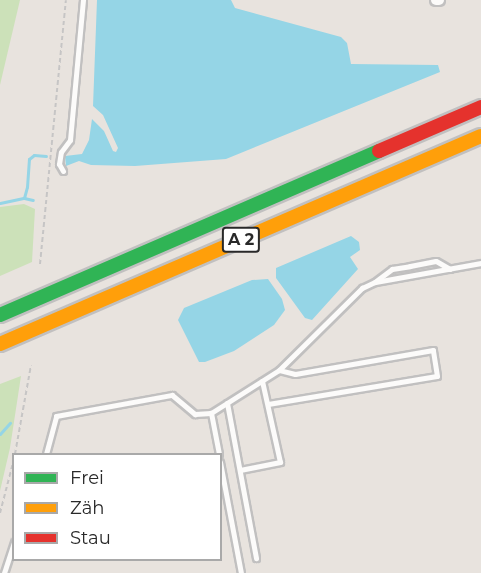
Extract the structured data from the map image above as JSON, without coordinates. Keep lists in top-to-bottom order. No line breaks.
{"streets":{"highway":["A 2"]},"legend":["Frei","Zäh","Stau"]}
